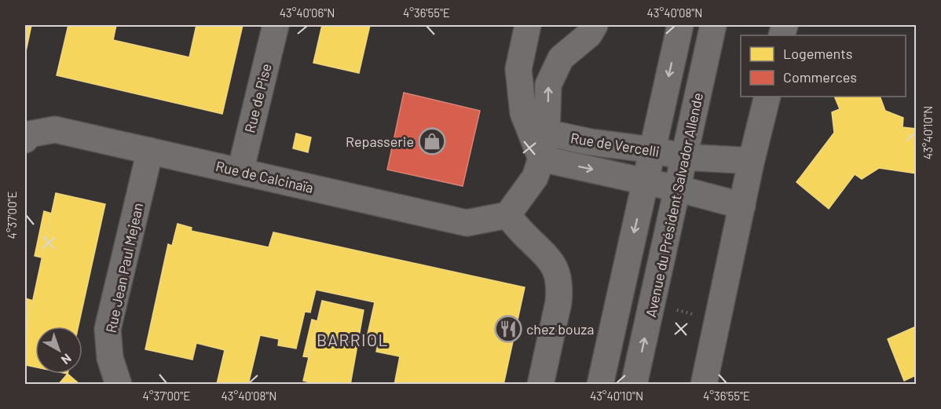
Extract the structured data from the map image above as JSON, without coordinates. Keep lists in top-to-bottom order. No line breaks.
{"streets":{"street":["Rue de Pise","Rue de Vercelli","Rue de Calcinaïa","Avenue du Président Salvador Allende","Rue Jean Paul Mejean"]},"crossings":[["Rue de Pise","Rue de Calcinaïa"],["Rue de Vercelli","Avenue du Président Salvador Allende"],["Rue de Calcinaïa","Rue Jean Paul Mejean"]],"districts":["BARRIOL"],"places":{"shop":["Repasserie"],"restaurant":["chez bouza"]},"legend":["Logements","Commerces"],"north":"bottom right","coordinates":["43°40'06\"N","4°36'55\"E","43°40'08\"N","43°40'10\"N","4°37'00\"E"]}
